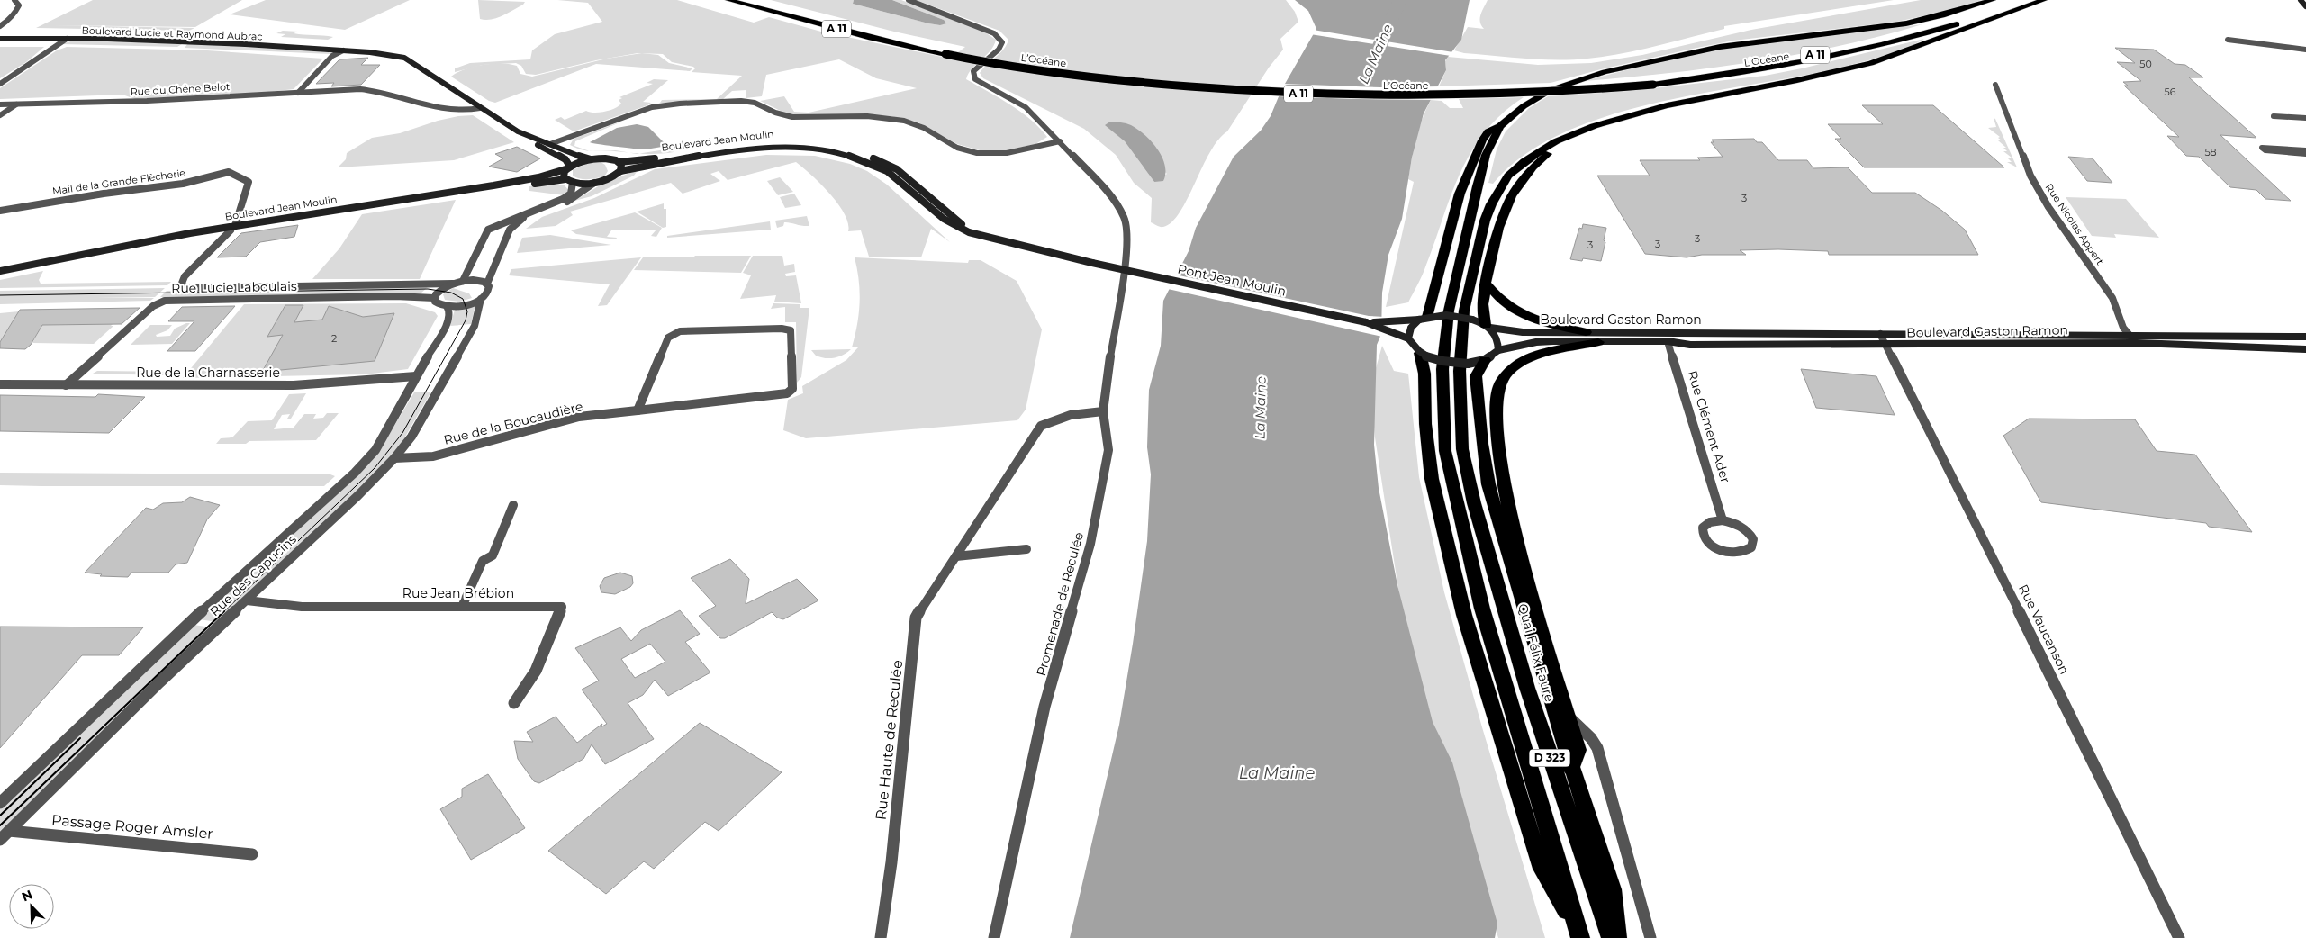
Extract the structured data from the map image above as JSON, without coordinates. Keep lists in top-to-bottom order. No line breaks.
{"streets":{"highway":["A 11","L’Océane","Quai Félix Faure","D 323"],"main road":["Boulevard Lucie et Raymond Aubrac","Boulevard Jean Moulin","Pont Jean Moulin","Boulevard Gaston Ramon"],"street":["Rue du Chêne Belot","Mail de la Grande Flècherie","Rue Nicolas Appert","Rue Lucie Laboulais","Rue de la Charnasserie","Rue de la Boucaudière","Rue Clément Ader","Rue des Capucins","Rue Jean Brébion","Promenade de Reculée","Rue Vaucanson","Rue Haute de Reculée","Passage Roger Amsler"]},"crossings":[["Boulevard Lucie et Raymond Aubrac","Rue du Chêne Belot"],["L’Océane","Quai Félix Faure"],["Boulevard Jean Moulin","Mail de la Grande Flècherie"],["Boulevard Jean Moulin","Pont Jean Moulin"],["Boulevard Jean Moulin","Rue des Capucins"],["Rue Nicolas Appert","Boulevard Gaston Ramon"],["Pont Jean Moulin","Boulevard Gaston Ramon"],["Rue Lucie Laboulais","Rue de la Charnasserie"],["Boulevard Gaston Ramon","Rue Clément Ader"],["Boulevard Gaston Ramon","Rue Vaucanson"],["Rue de la Charnasserie","Rue des Capucins"],["Rue de la Boucaudière","Rue des Capucins"],["Rue des Capucins","Rue Jean Brébion"],["Rue des Capucins","Passage Roger Amsler"],["Promenade de Reculée","Rue Haute de Reculée"]],"water":["La Maine"],"house_numbers":["50","56","58","3","3","3","3","2"],"north":"top left"}
